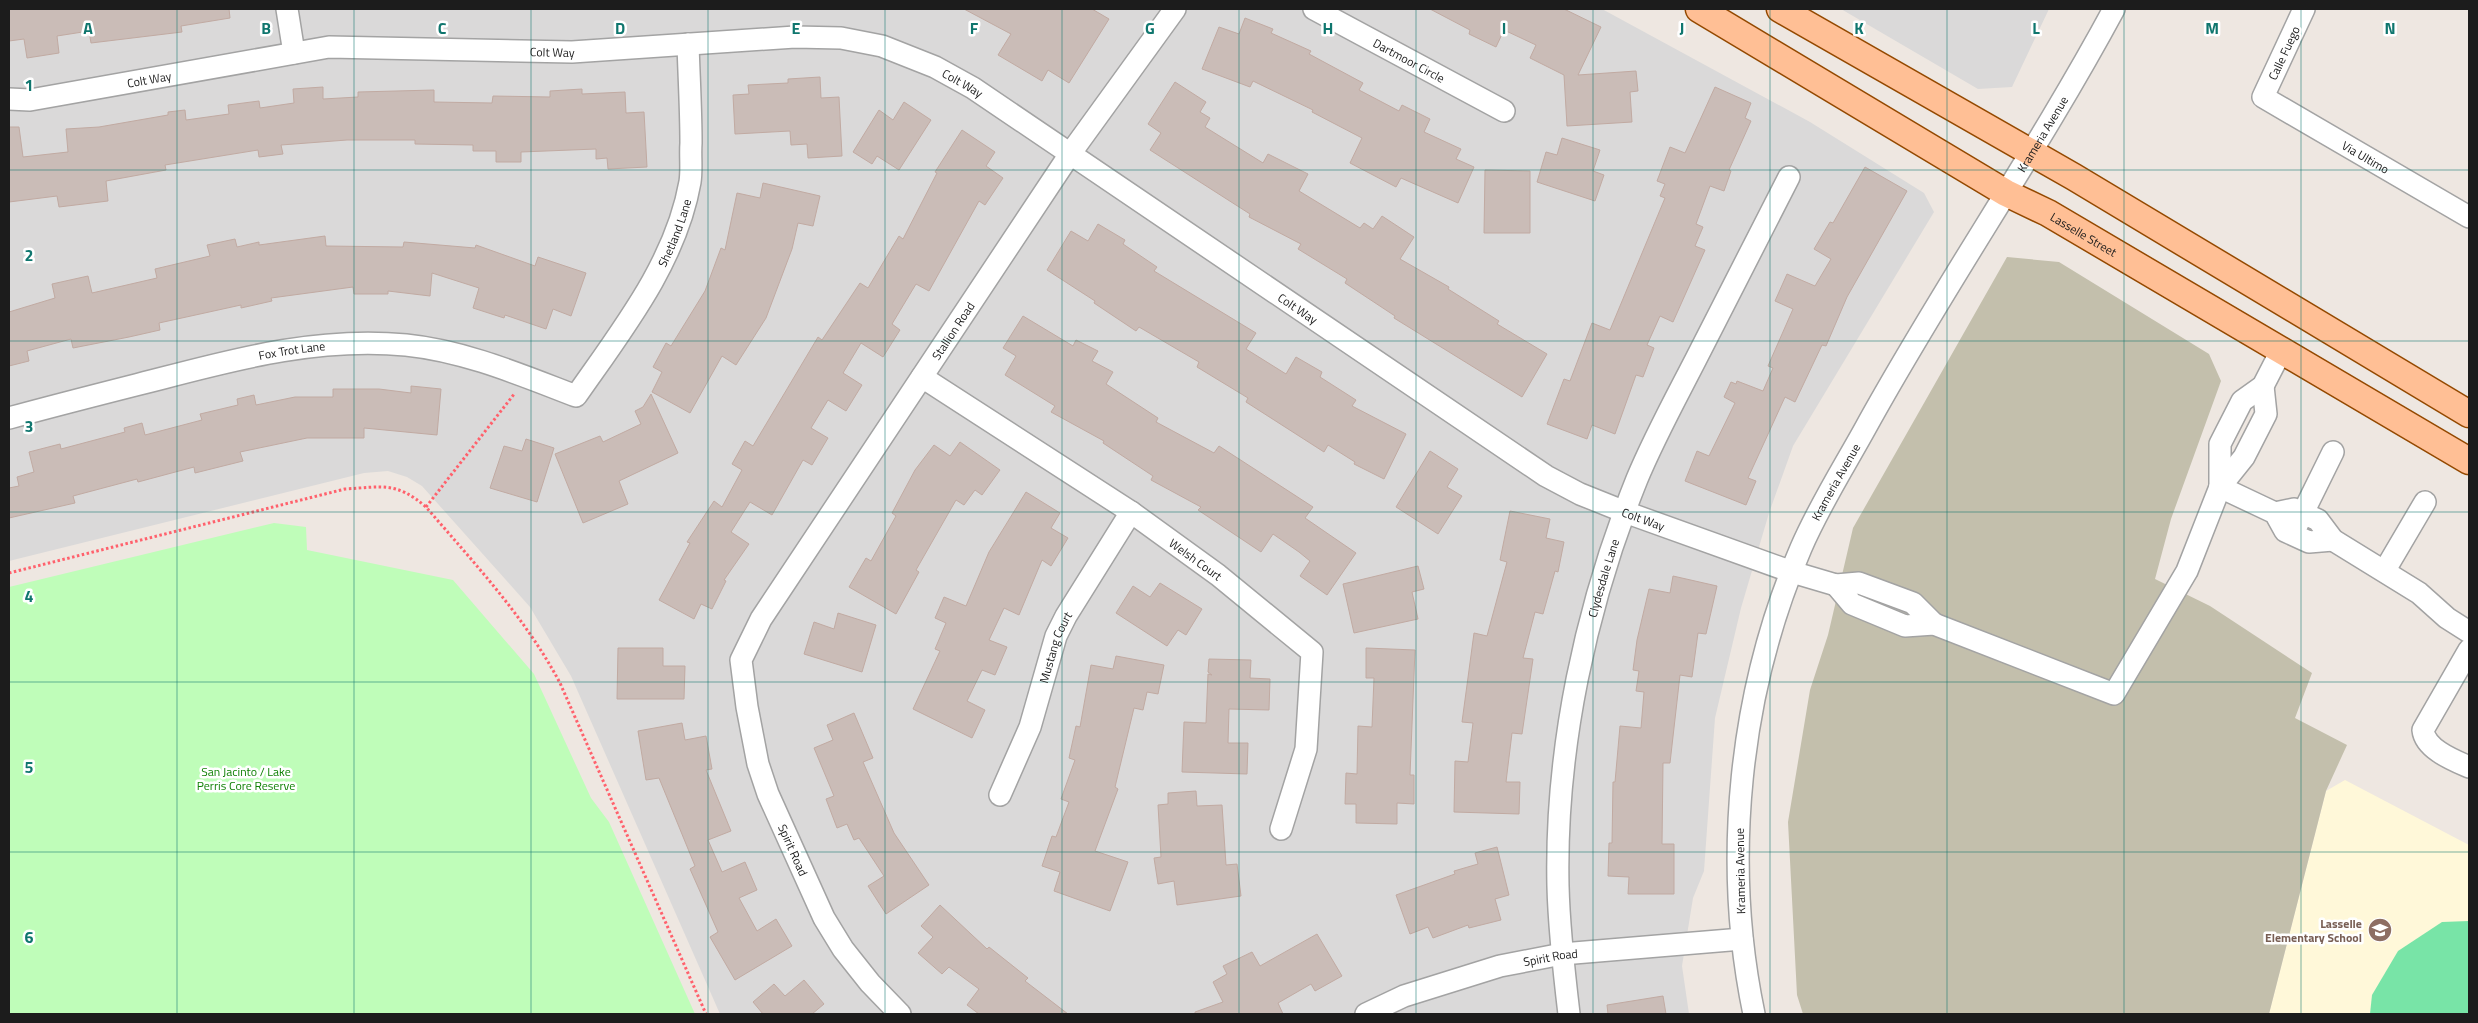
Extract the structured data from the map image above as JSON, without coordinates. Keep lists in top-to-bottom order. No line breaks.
{"streets":{"main road":["Lasselle Street"],"street":["Colt Way","Calle Fuego","Dartmoor Circle","Krameria Avenue","Via Ultimo","Shetland Lane","Stallion Road","Fox Trot Lane","Welsh Court","Clydesdale Lane","Mustang Court","Spirit Road"]},"crossings":[["Colt Way","Krameria Avenue"],["Colt Way","Shetland Lane"],["Colt Way","Stallion Road"],["Colt Way","Clydesdale Lane"],["Calle Fuego","Via Ultimo"],["Krameria Avenue","Lasselle Street"],["Krameria Avenue","Spirit Road"],["Shetland Lane","Fox Trot Lane"],["Stallion Road","Welsh Court"],["Stallion Road","Spirit Road"],["Welsh Court","Mustang Court"],["Clydesdale Lane","Spirit Road"]],"parks":["San Jacinto / Lake Perris Core Reserve"],"places":{"school or university":["Lasselle Elementary School"]},"grid":{"columns":["A","B","C","D","E","F","G","H","I","J","K","L","M","N"],"rows":["1","2","3","4","5","6"]}}
